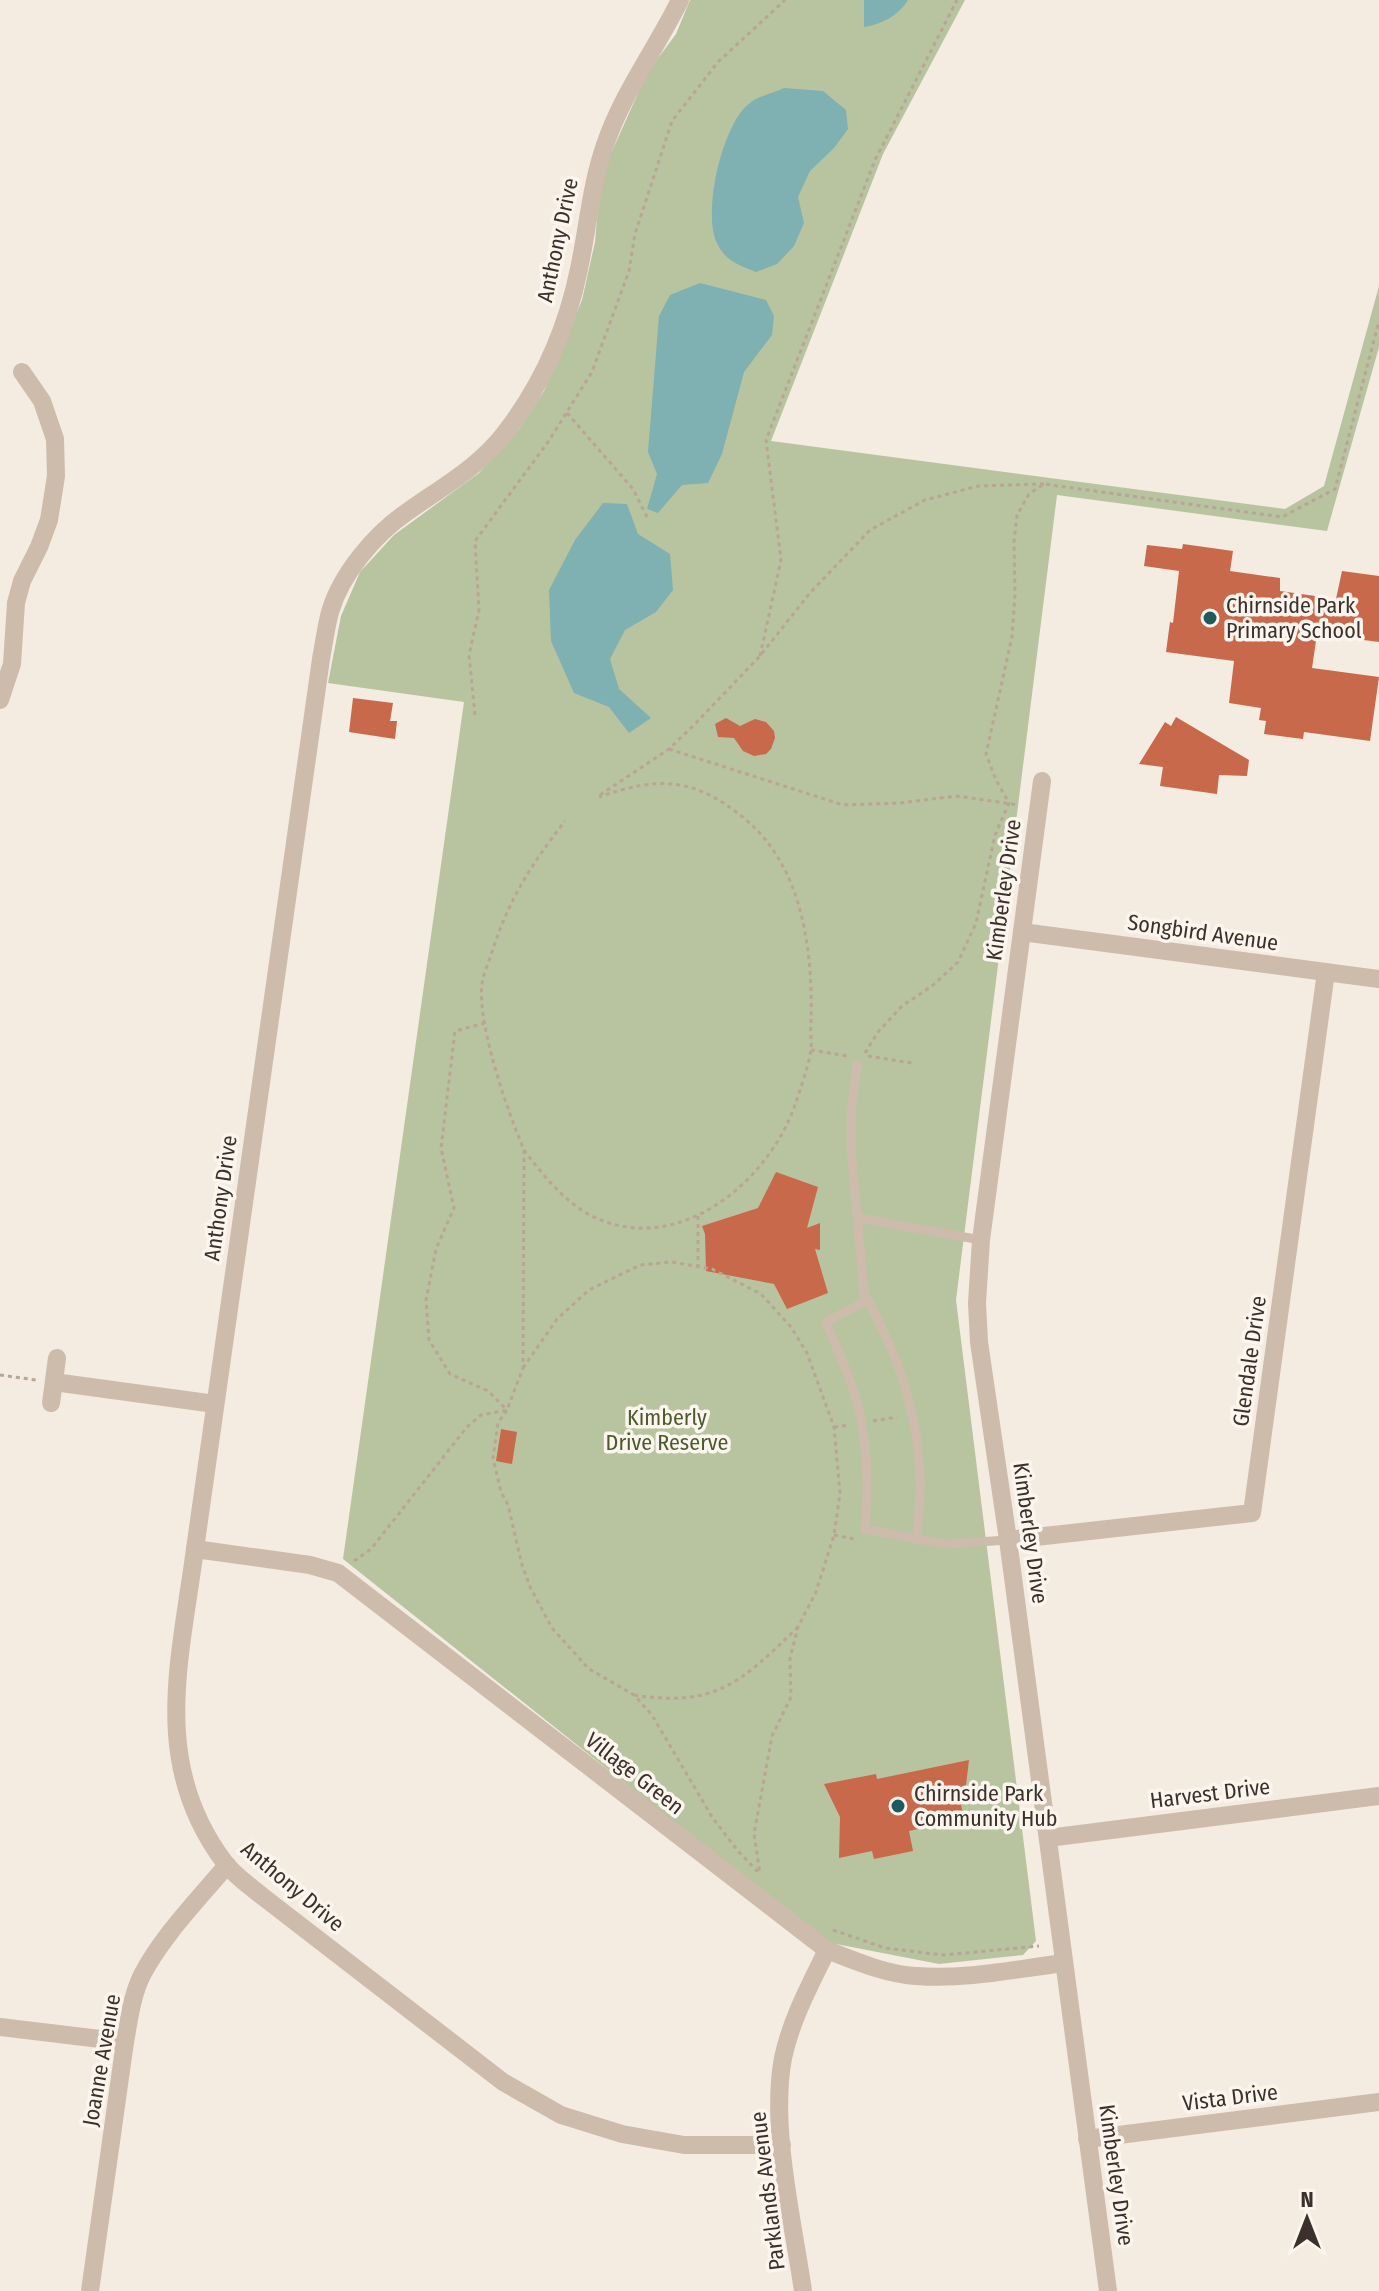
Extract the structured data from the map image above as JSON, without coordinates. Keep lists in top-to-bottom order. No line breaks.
{"streets":{"street":["Anthony Drive","Kimberley Drive","Songbird Avenue","Glendale Drive","Village Green","Harvest Drive","Joanne Avenue","Vista Drive","Parklands Avenue"]},"crossings":[["Anthony Drive","Village Green"],["Anthony Drive","Joanne Avenue"],["Anthony Drive","Parklands Avenue"],["Kimberley Drive","Songbird Avenue"],["Kimberley Drive","Glendale Drive"],["Kimberley Drive","Village Green"],["Kimberley Drive","Harvest Drive"],["Kimberley Drive","Vista Drive"],["Songbird Avenue","Glendale Drive"],["Village Green","Parklands Avenue"]],"parks":["Kimberly Drive Reserve"],"places":["Chirnside Park Primary School","Chirnside Park Community Hub"],"north":"top"}
